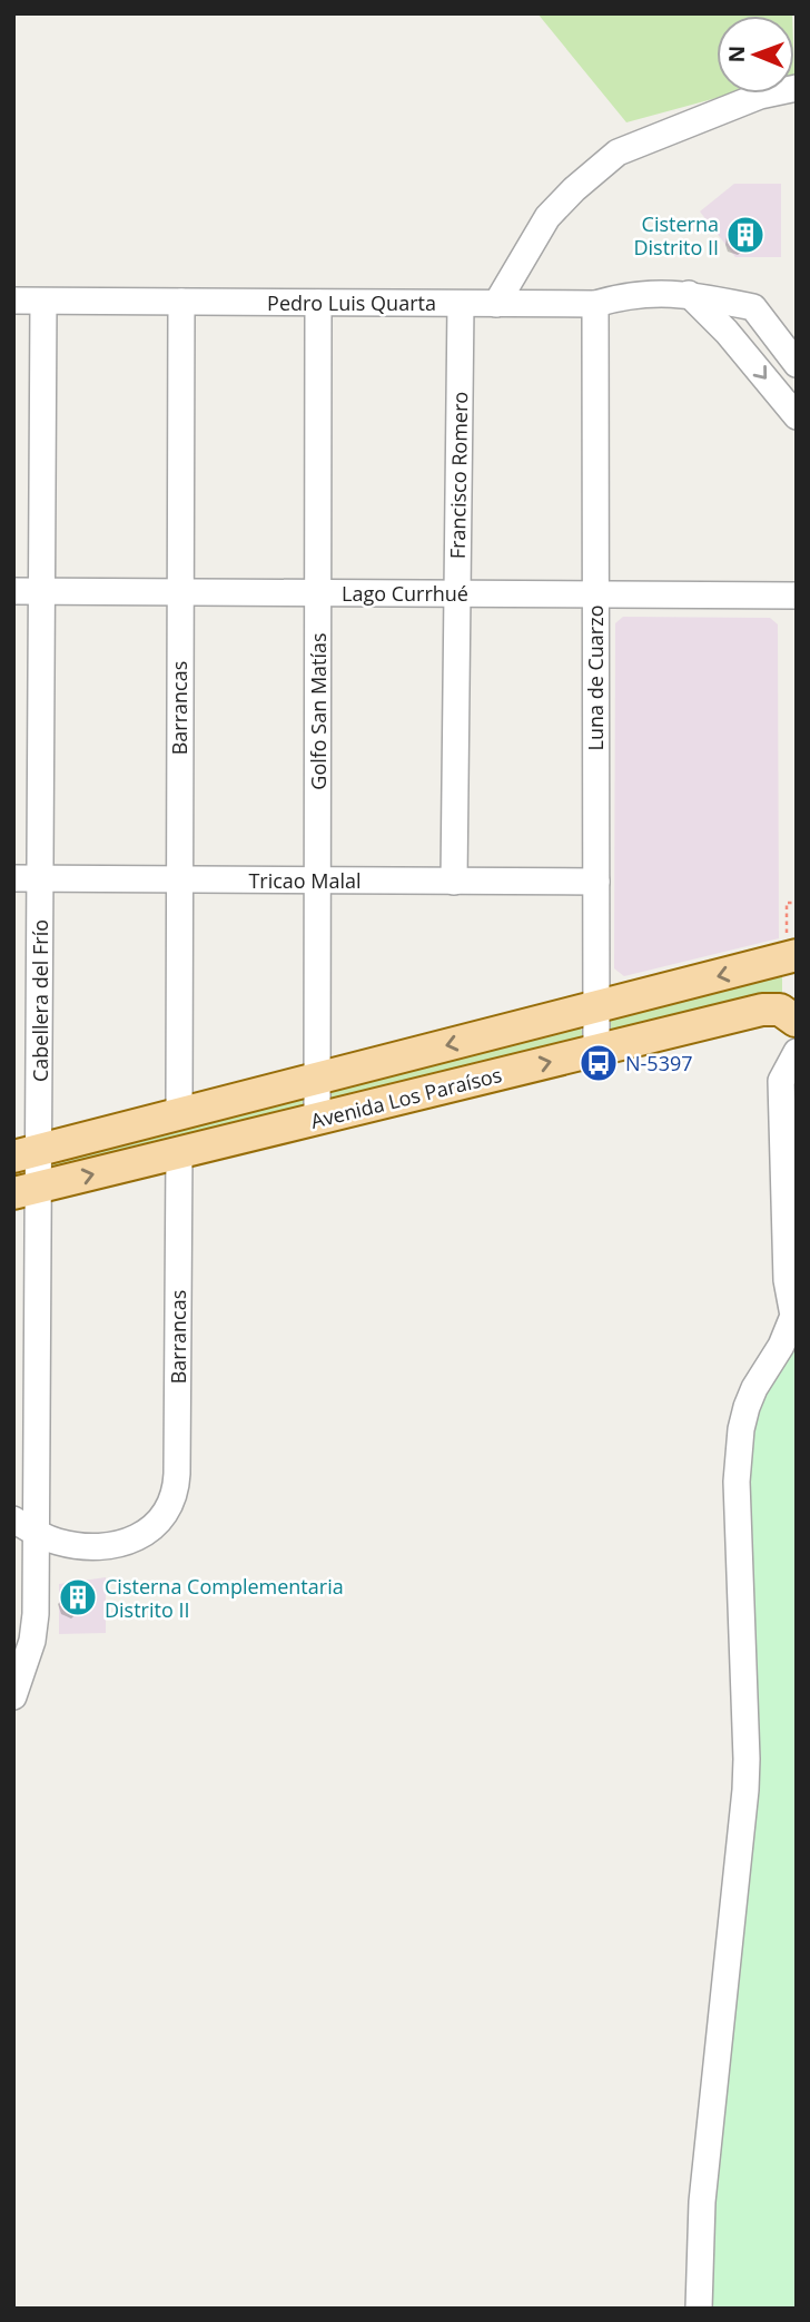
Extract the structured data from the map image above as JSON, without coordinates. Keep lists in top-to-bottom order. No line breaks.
{"streets":{"main road":["Avenida Los Paraísos"],"street":["Pedro Luis Quarta","Francisco Romero","Lago Currhué","Luna de Cuarzo","Barrancas","Golfo San Matías","Tricao Malal","Cabellera del Frío"]},"crossings":[["Pedro Luis Quarta","Francisco Romero"],["Pedro Luis Quarta","Luna de Cuarzo"],["Pedro Luis Quarta","Barrancas"],["Pedro Luis Quarta","Golfo San Matías"],["Pedro Luis Quarta","Cabellera del Frío"],["Francisco Romero","Lago Currhué"],["Francisco Romero","Tricao Malal"],["Lago Currhué","Luna de Cuarzo"],["Lago Currhué","Barrancas"],["Lago Currhué","Golfo San Matías"],["Lago Currhué","Cabellera del Frío"],["Luna de Cuarzo","Tricao Malal"],["Luna de Cuarzo","Avenida Los Paraísos"],["Barrancas","Tricao Malal"],["Barrancas","Cabellera del Frío"],["Barrancas","Avenida Los Paraísos"],["Golfo San Matías","Tricao Malal"],["Golfo San Matías","Avenida Los Paraísos"],["Tricao Malal","Cabellera del Frío"],["Cabellera del Frío","Avenida Los Paraísos"]],"places":{"building":["Cisterna Distrito II","Cisterna Complementaria Distrito II"],"bus stop":["N-5397"]},"north":"left"}
